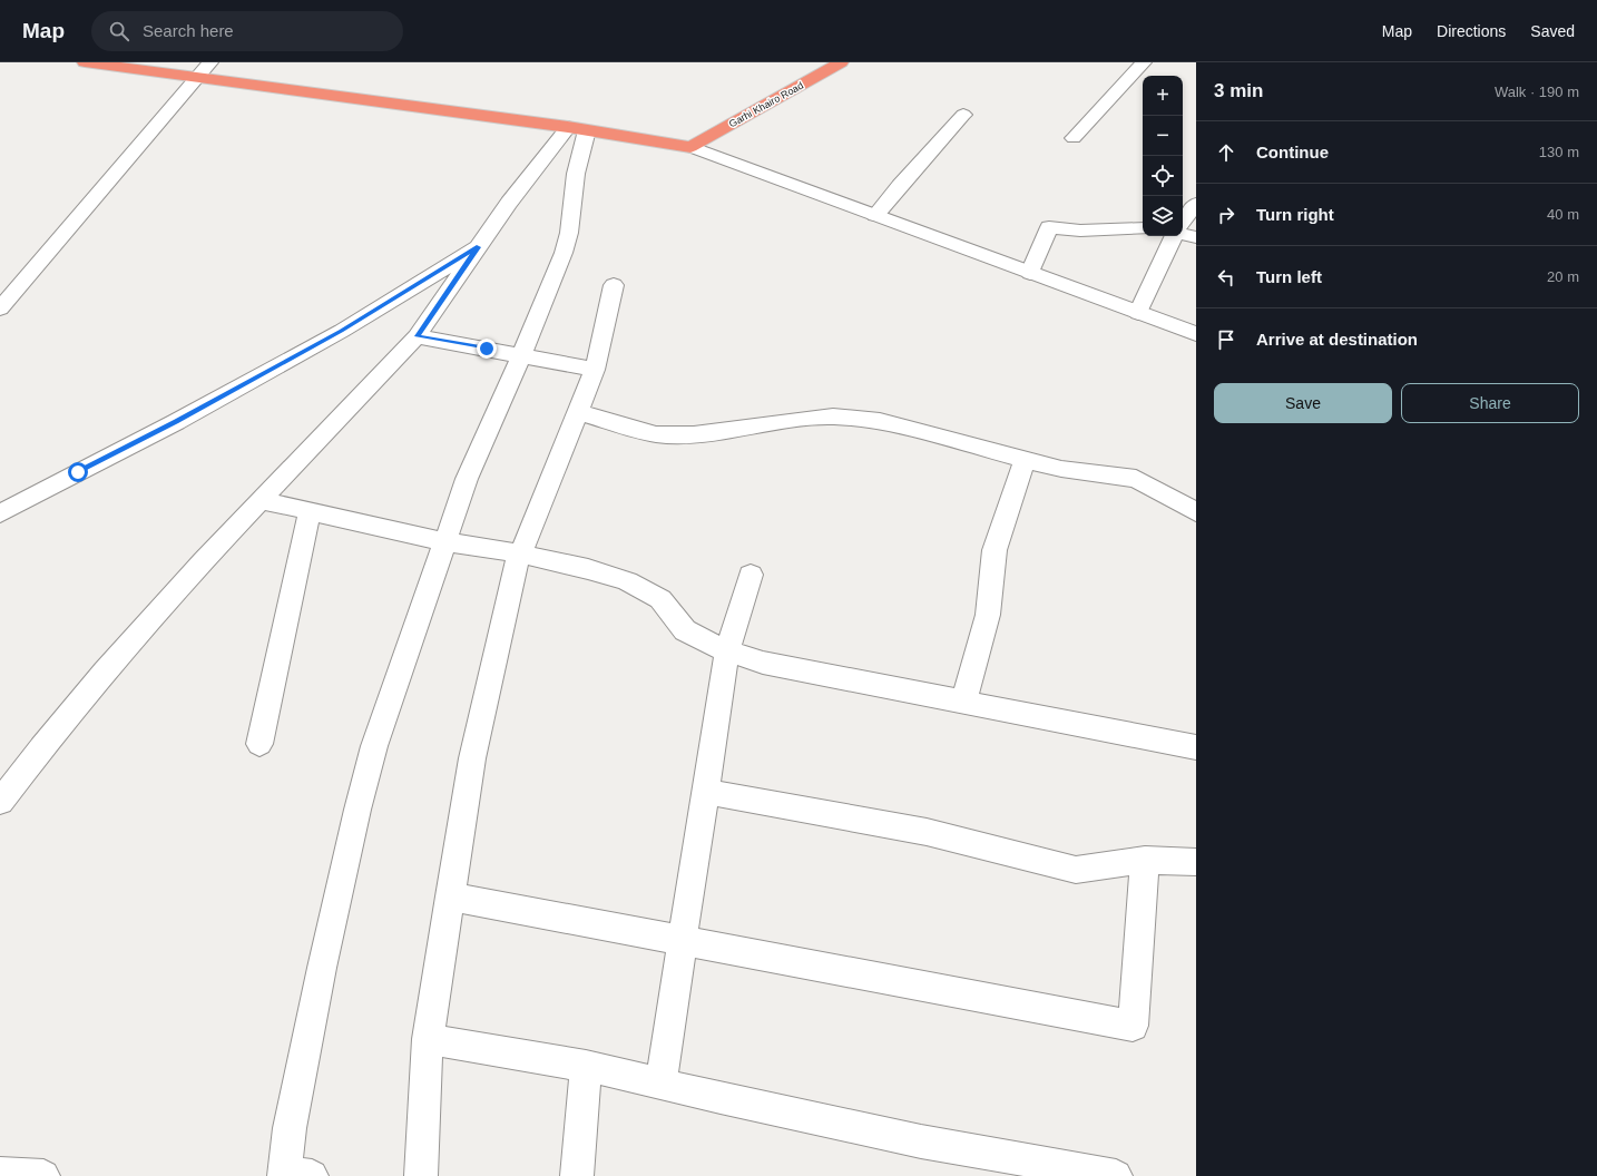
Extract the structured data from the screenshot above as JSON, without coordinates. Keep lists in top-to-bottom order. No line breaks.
{"streets":{"highway":["Garhi Khairo Road"]},"page":{"header":"Map","search":"Search here","nav":["Map","Directions","Saved"],"heading":["3 min","Walk · 190 m"],"map_buttons":["+","−"],"list":[["Continue","130 m"],["Turn right","40 m"],["Turn left","20 m"],"Arrive at destination"],"buttons":["Save","Share"]}}
